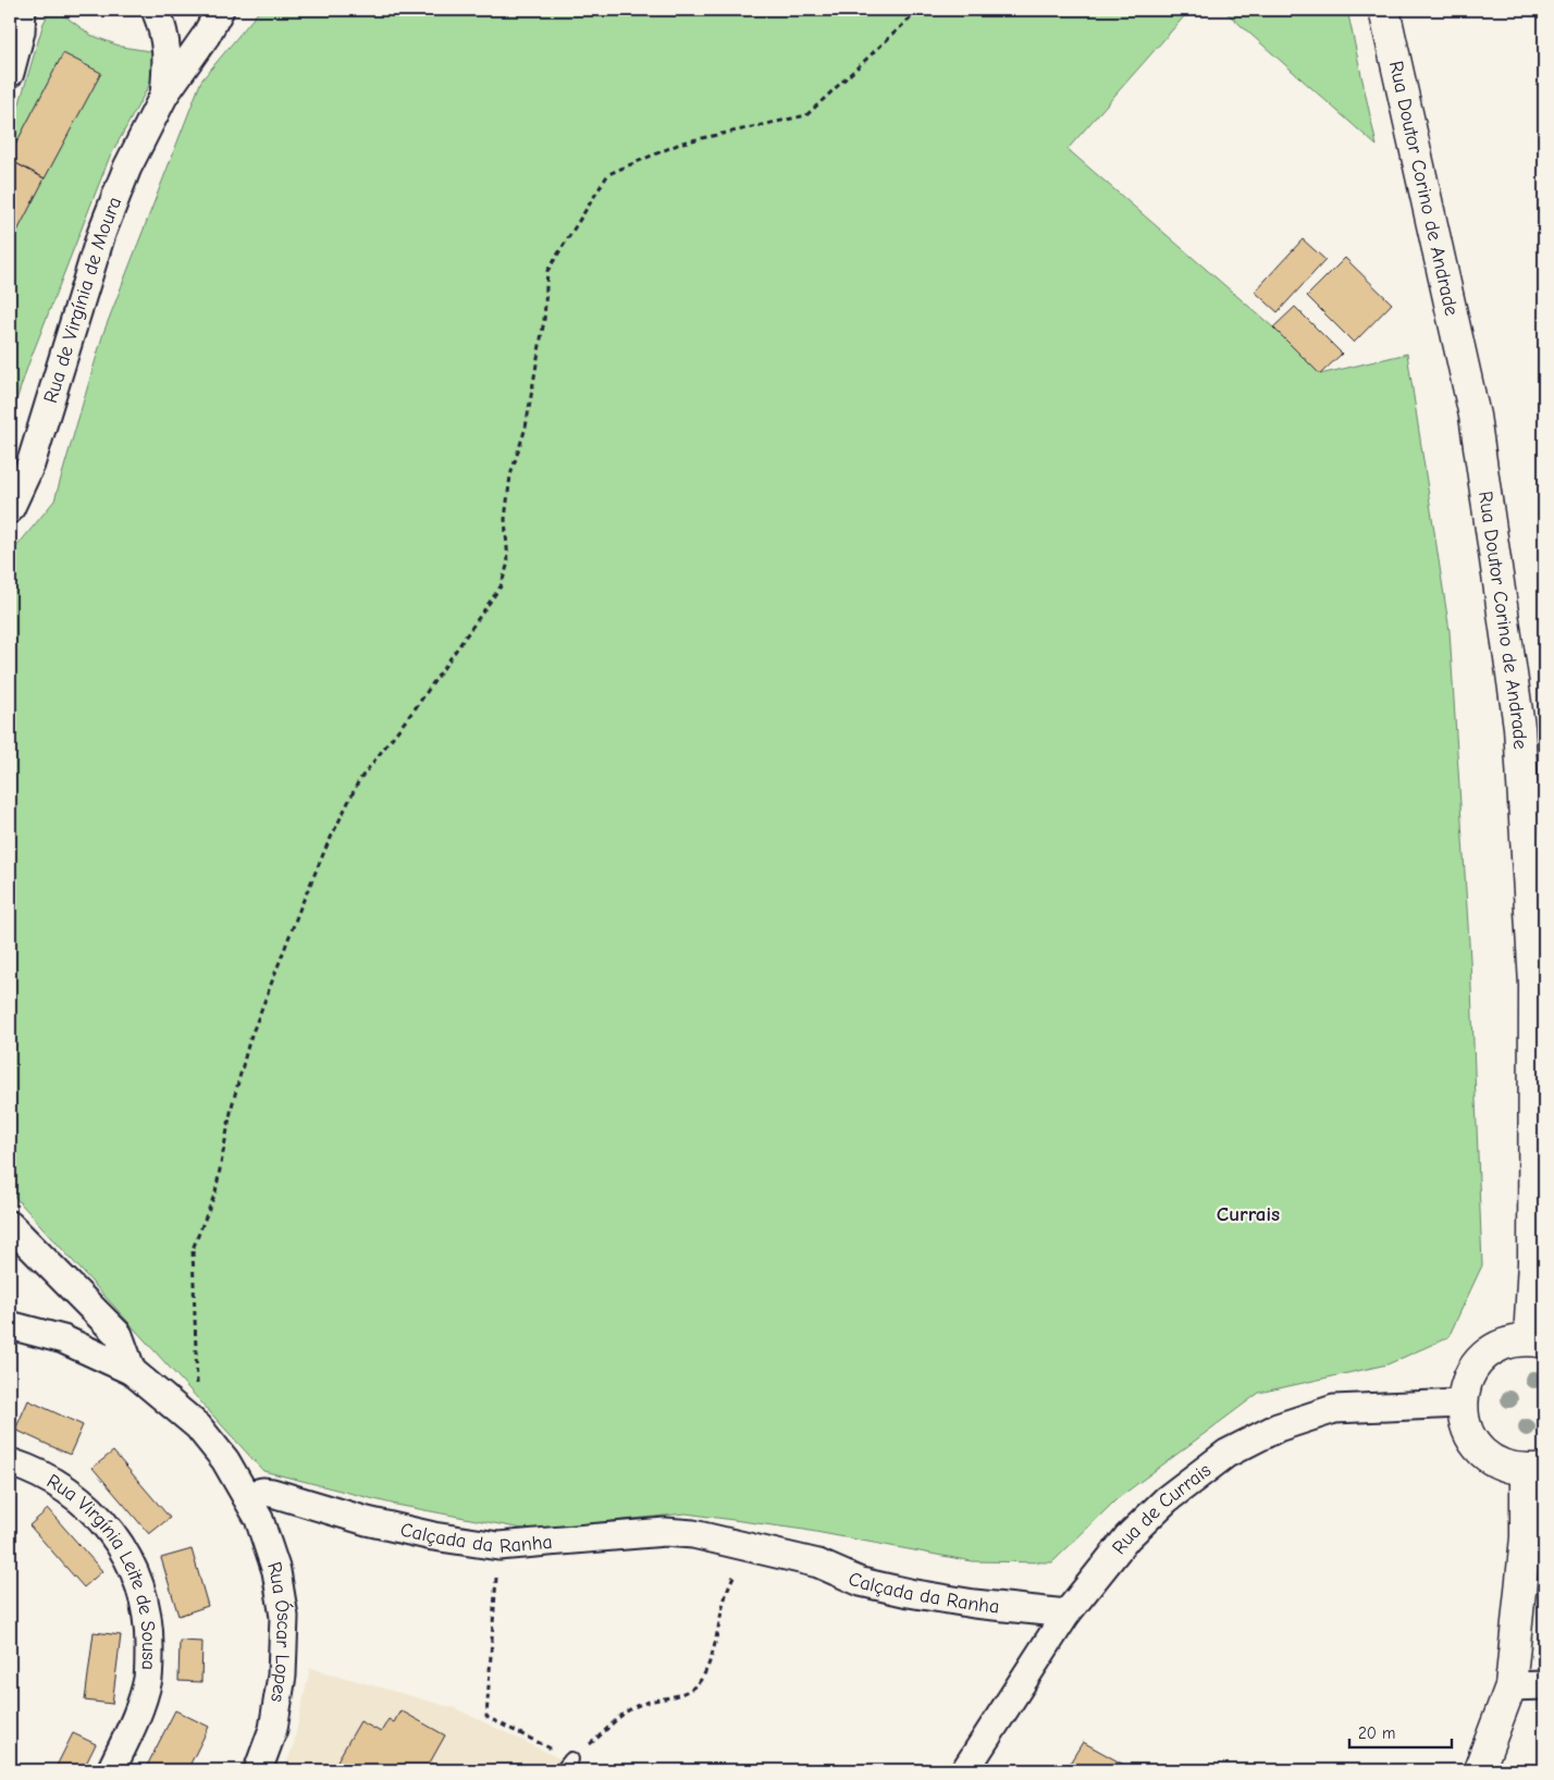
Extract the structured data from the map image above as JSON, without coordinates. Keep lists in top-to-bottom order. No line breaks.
{"streets":{"street":["Rua Doutor Corino de Andrade","Rua de Virgínia de Moura","Rua de Currais","Calçada da Ranha","Rua Virgínia Leite de Sousa","Rua Óscar Lopes"]},"crossings":[["Rua de Currais","Calçada da Ranha"],["Calçada da Ranha","Rua Óscar Lopes"]],"districts":["Currais"],"scale_bar":"20 m"}
